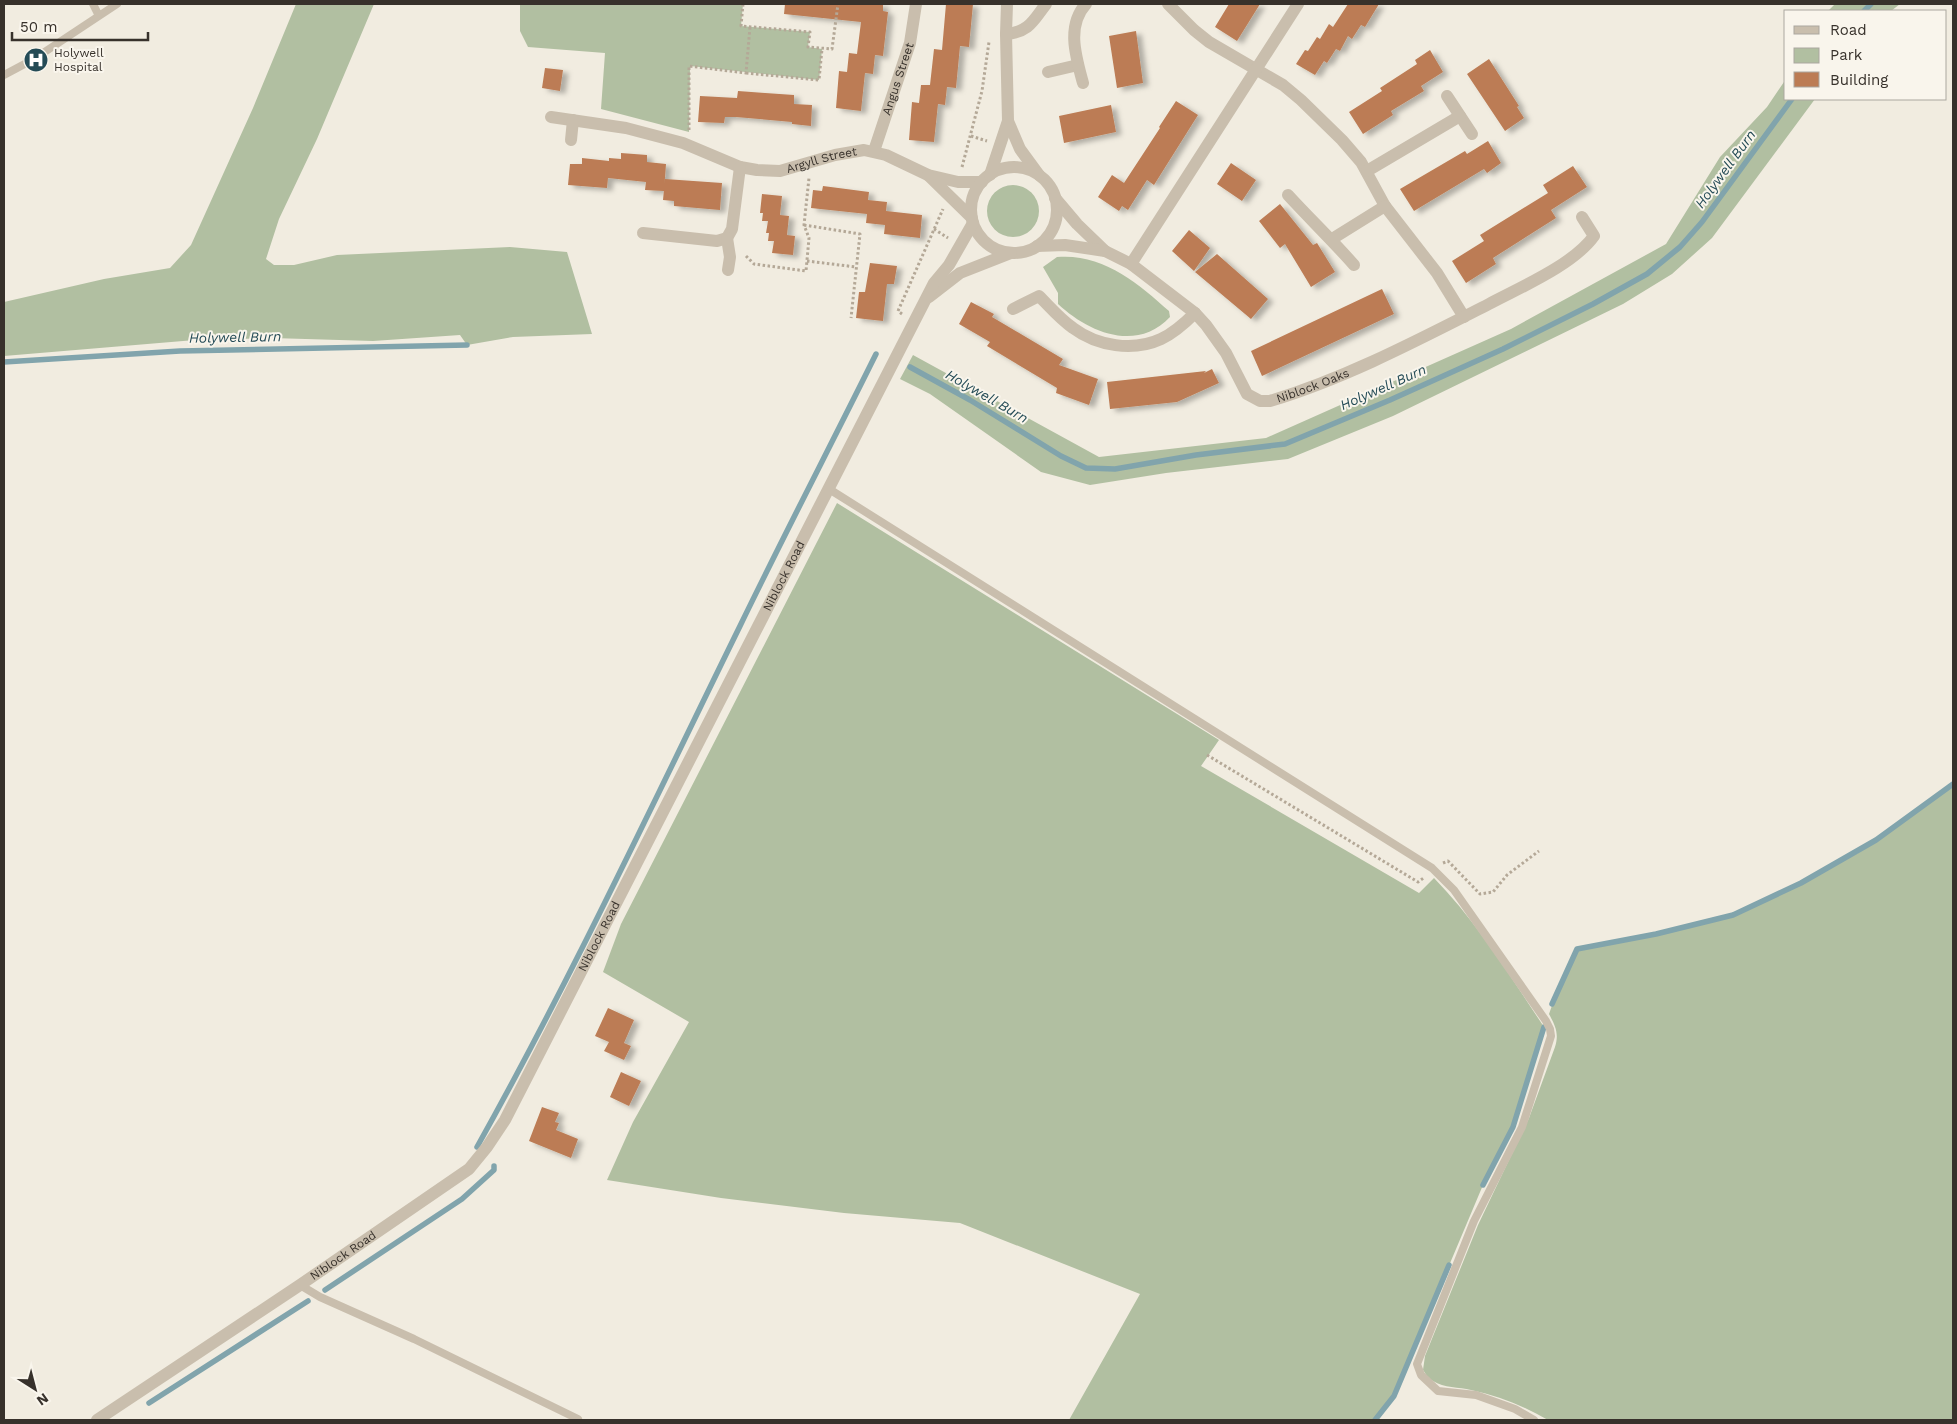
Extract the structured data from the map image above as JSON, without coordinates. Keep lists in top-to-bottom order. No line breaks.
{"streets":{"street":["Angus Street","Argyll Street","Niblock Oaks","Niblock Road"]},"crossings":[["Angus Street","Argyll Street"],["Argyll Street","Niblock Oaks"],["Argyll Street","Niblock Road"],["Niblock Oaks","Niblock Road"]],"water":["Holywell Burn"],"places":{"hospital":["Holywell Hospital"]},"legend":["Road","Park","Building"],"scale_bar":"50 m","north":"bottom right"}
